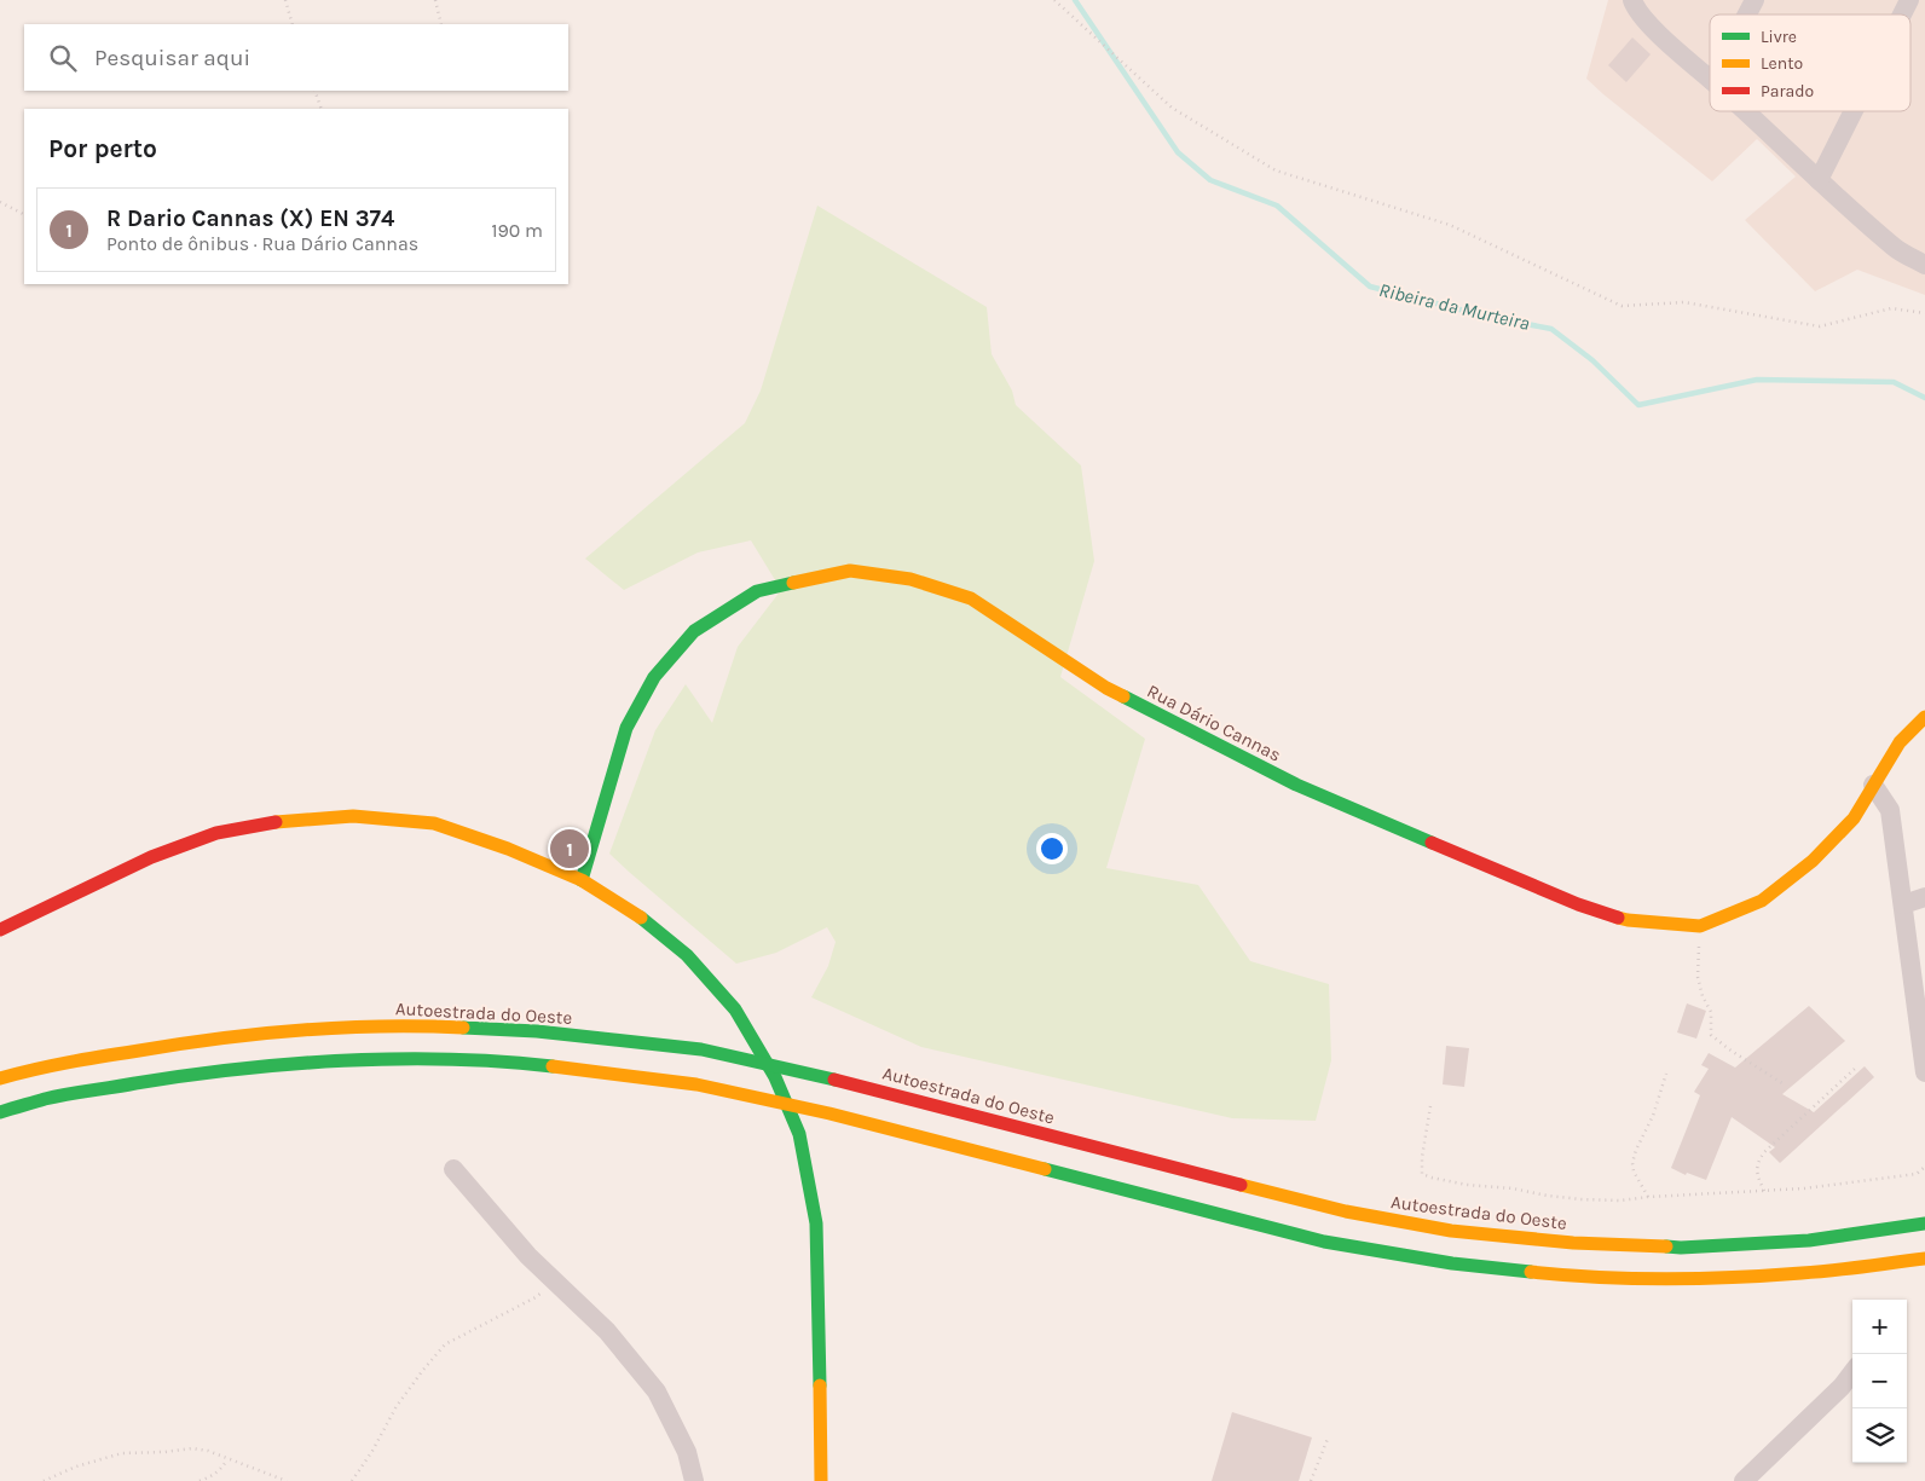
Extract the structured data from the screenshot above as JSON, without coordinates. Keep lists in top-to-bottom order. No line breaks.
{"streets":{"main road":["Rua Dário Cannas","Autoestrada do Oeste"]},"water":["Ribeira da Murteira"],"legend":["Livre","Lento","Parado"],"page":{"search":"Pesquisar aqui","heading":"Por perto","list":[{"mark":"1","name":"R Dario Cannas (X) EN 374","note":"Ponto de ônibus · Rua Dário Cannas","value":"190 m"}],"pins":"1","map_buttons":["+","−"]}}
